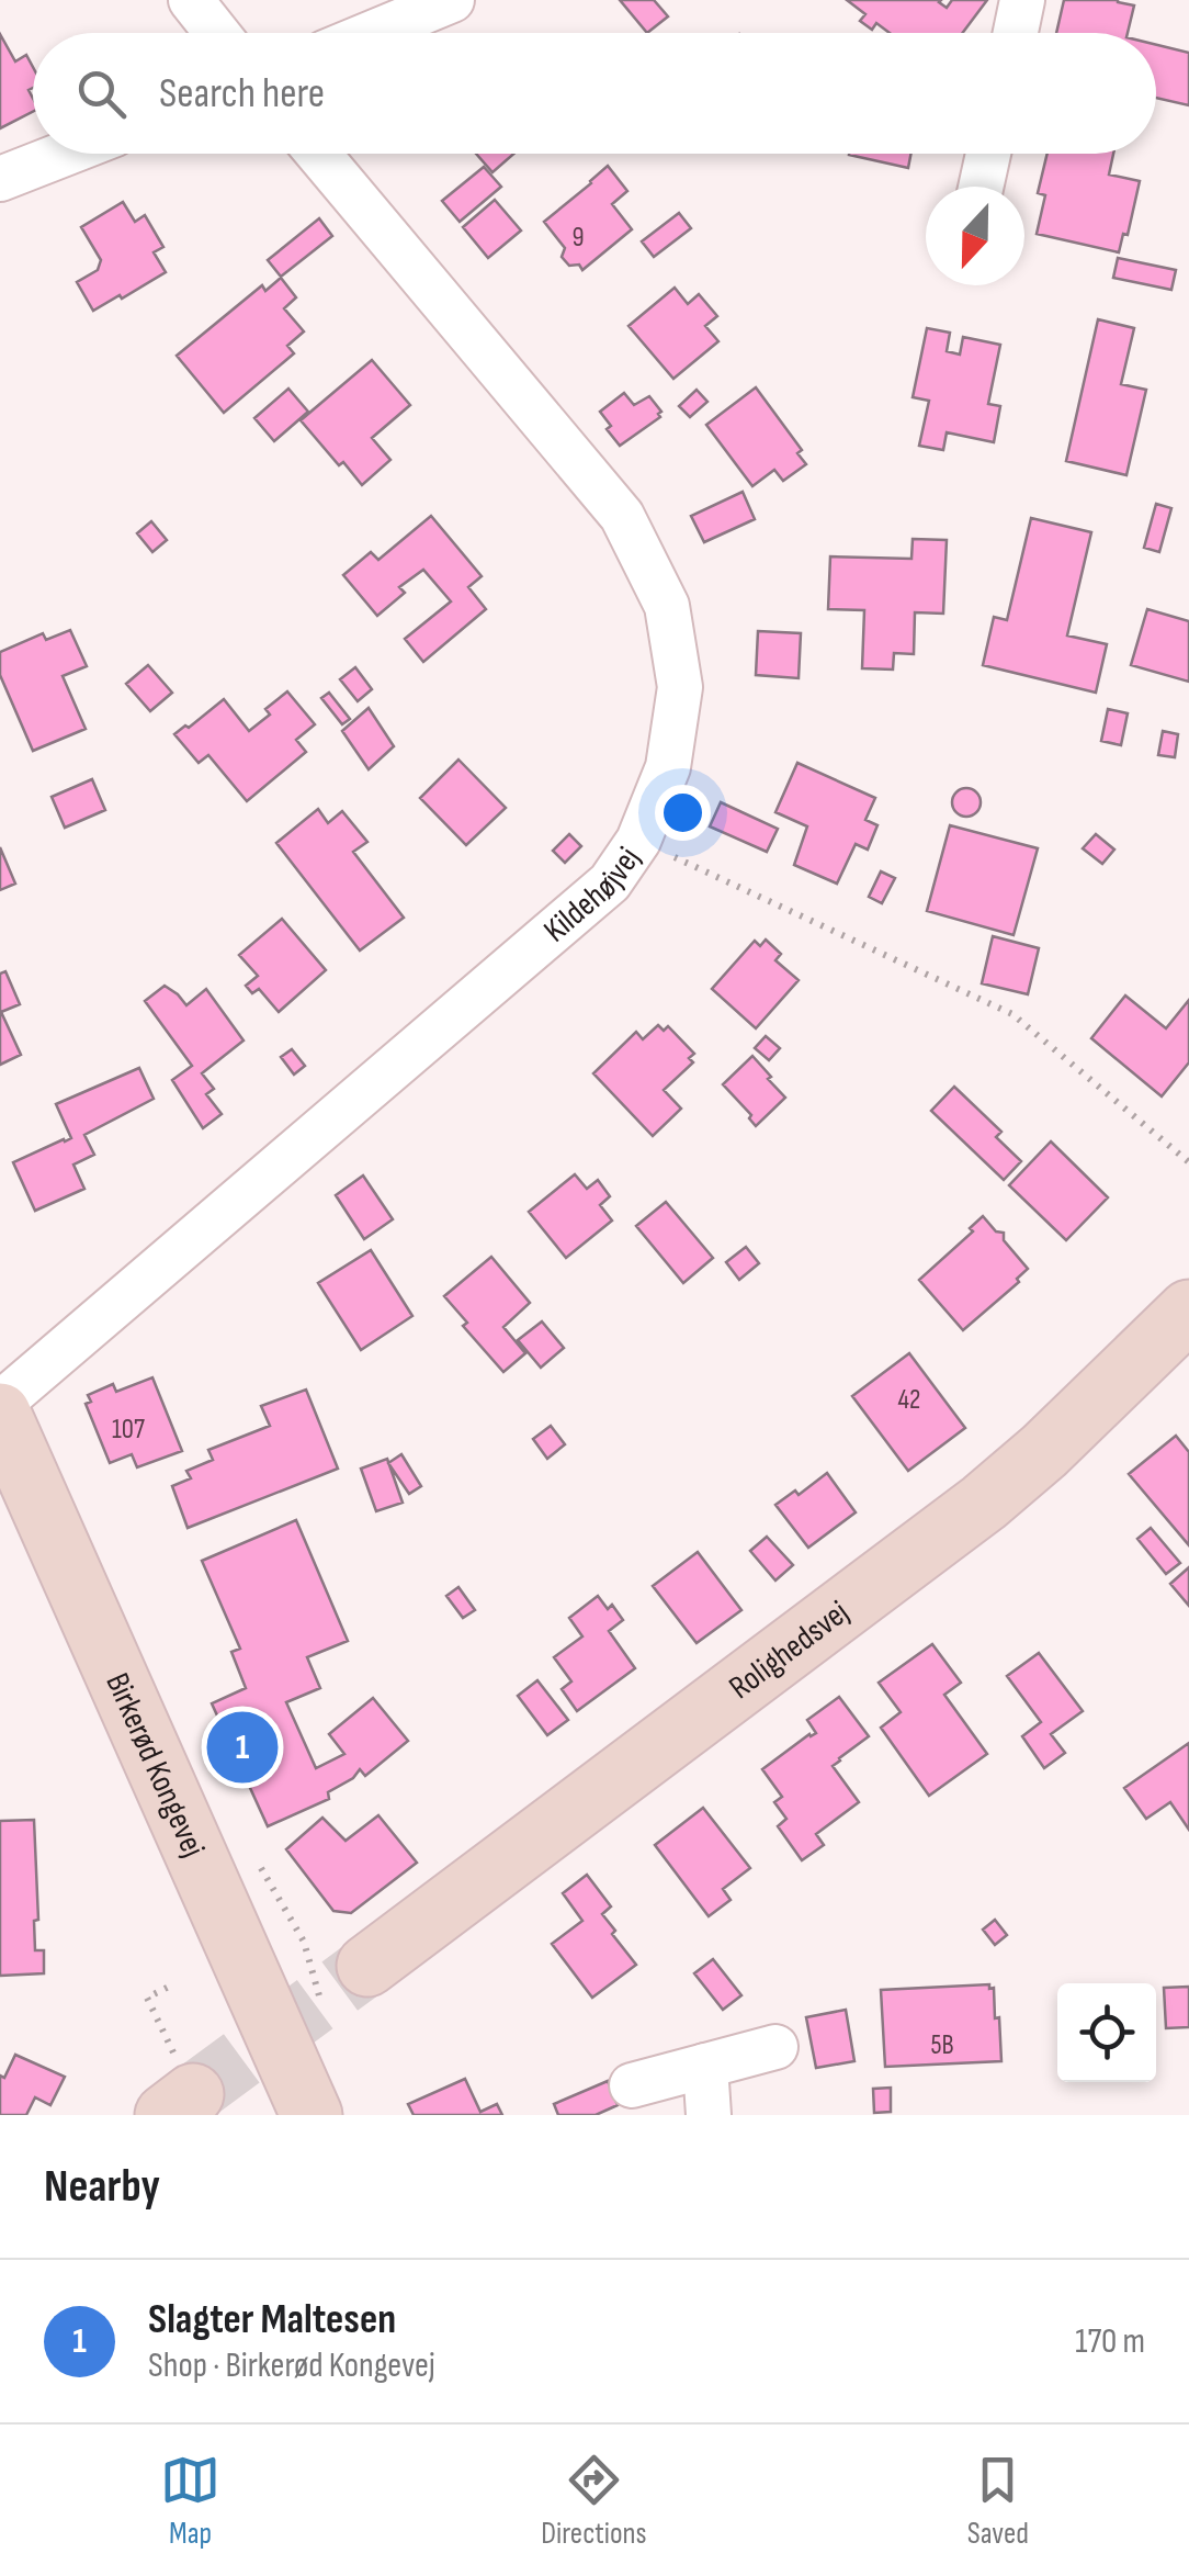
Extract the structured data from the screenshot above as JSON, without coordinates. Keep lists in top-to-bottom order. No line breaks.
{"streets":{"street":["Kildehøjvej","Rolighedsvej","Birkerød Kongevej"]},"house_numbers":["9","42","107","5B"],"north":"bottom","page":{"search":"Search here","pins":"1","heading":"Nearby","list":[{"mark":"1","name":"Slagter Maltesen","note":"Shop · Birkerød Kongevej","value":"170 m"}],"nav":["Map","Directions","Saved"]}}
